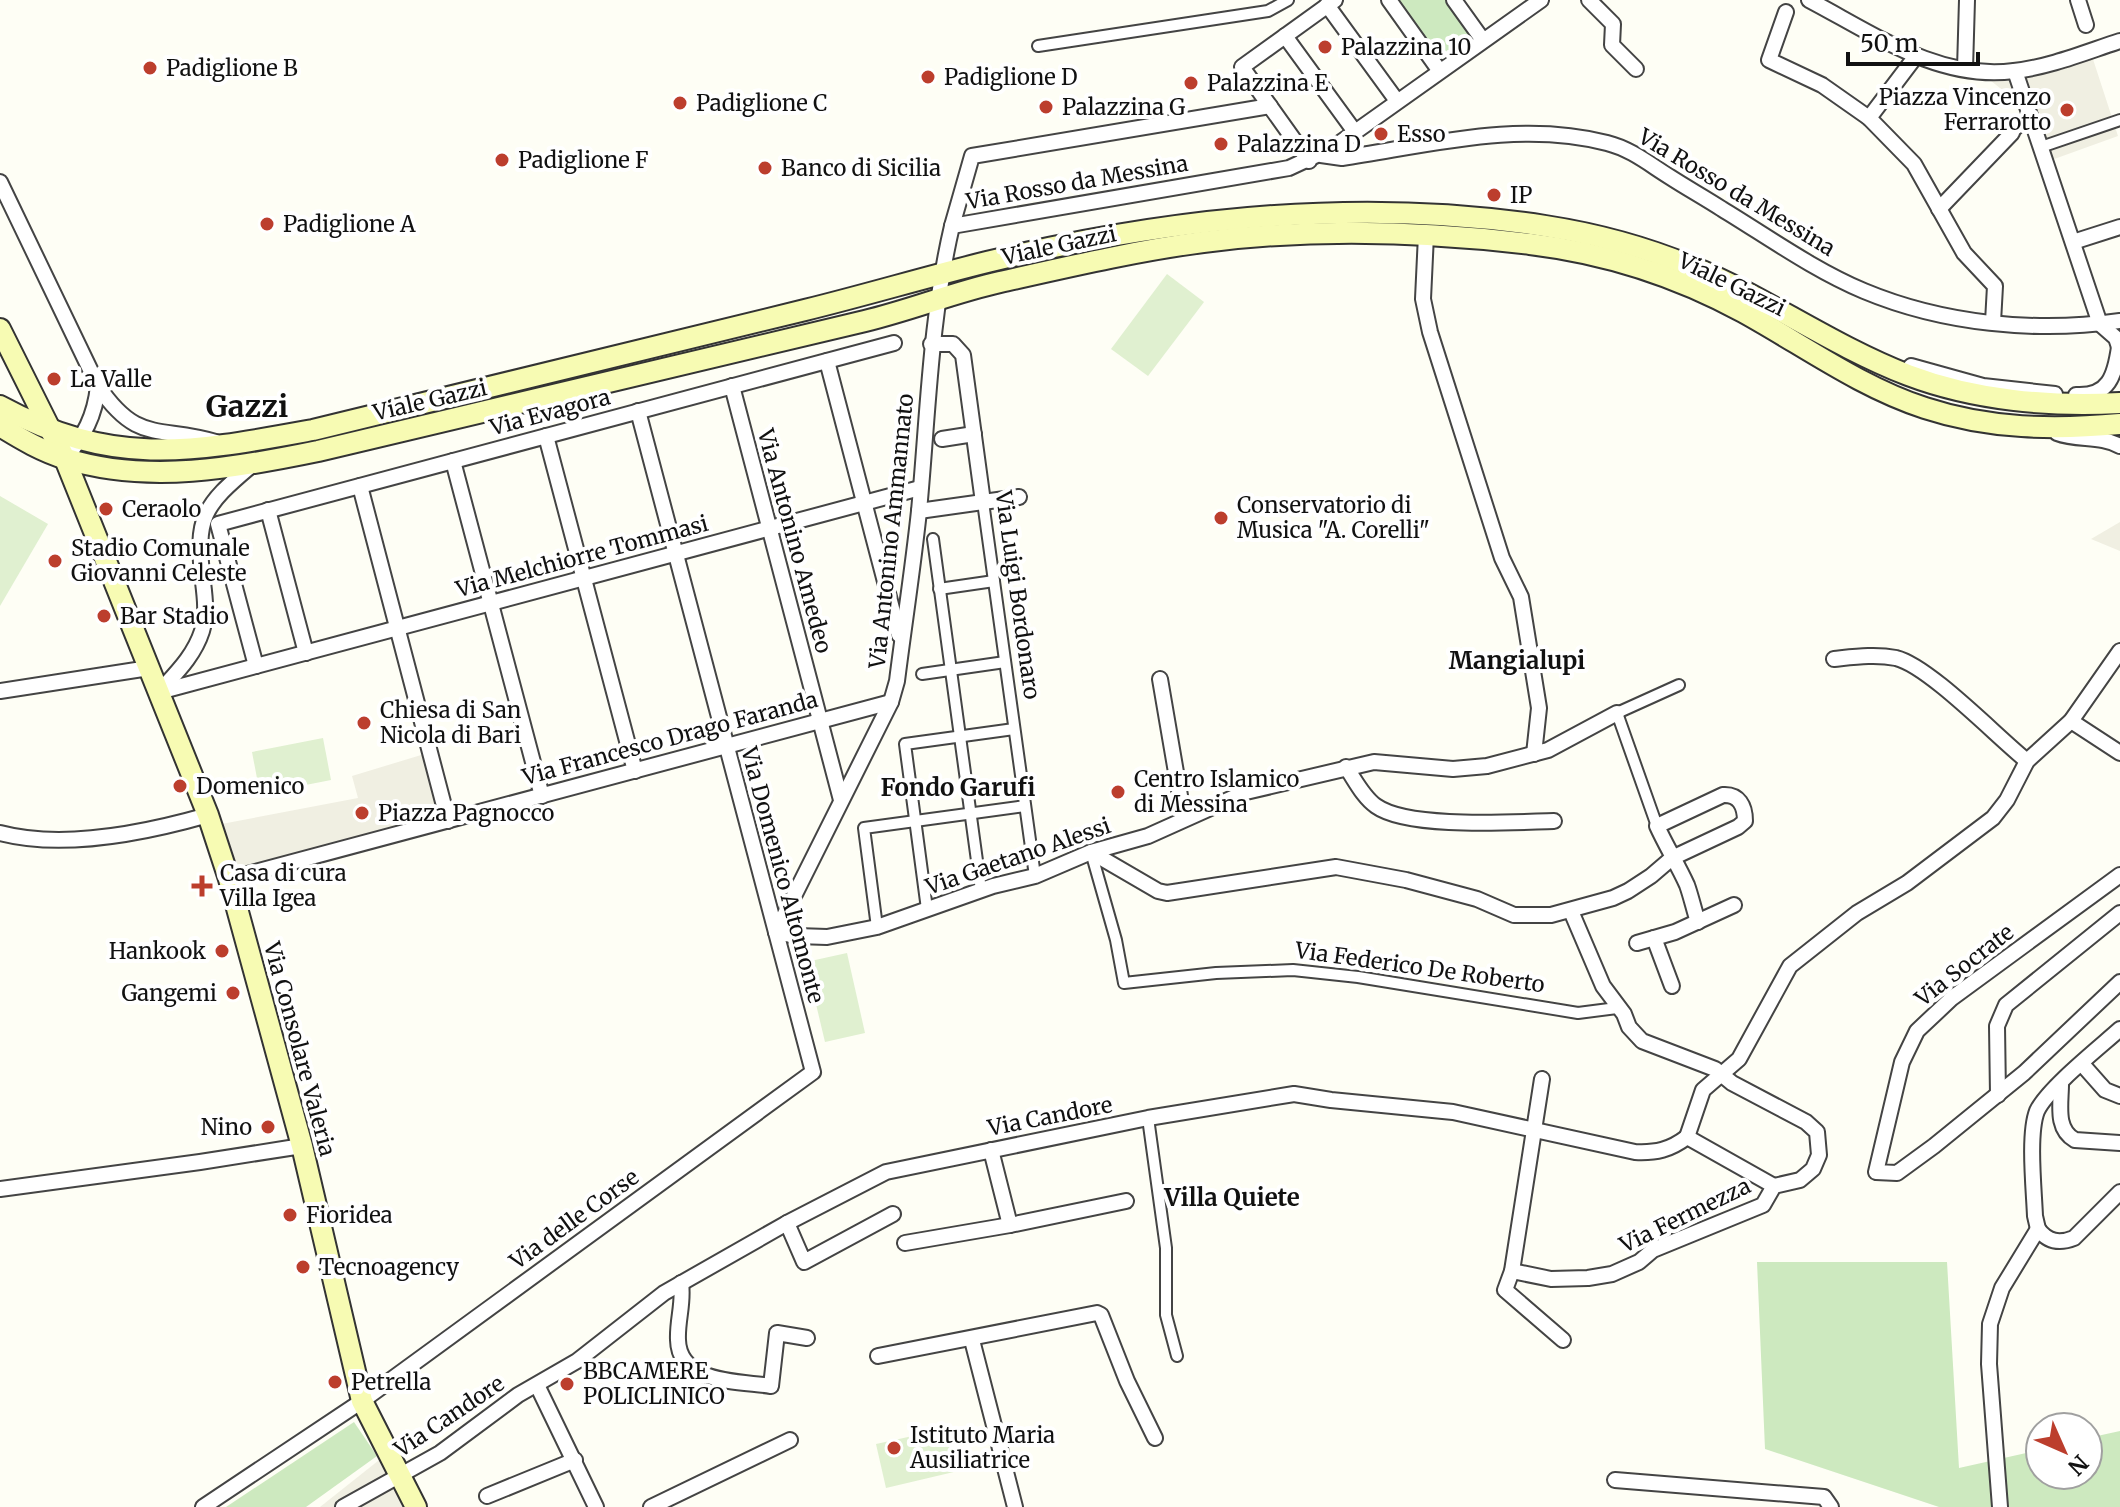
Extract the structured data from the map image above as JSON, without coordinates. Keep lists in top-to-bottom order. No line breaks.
{"streets":{"main road":["Viale Gazzi","Via Consolare Valeria"],"street":["Via Rosso da Messina","Via Evagora","Via Antonino Ammannato","Via Antonino Amedeo","Via Melchiorre Tommasi","Via Luigi Bordonaro","Via Francesco Drago Faranda","Via Gaetano Alessi","Via Domenico Altomonte","Via Socrate","Via Federico De Roberto","Via Candore","Via Fermezza","Via delle Corse"]},"crossings":[["Via Rosso da Messina","Viale Gazzi"],["Via Rosso da Messina","Via Antonino Ammannato"],["Viale Gazzi","Via Antonino Ammannato"],["Viale Gazzi","Via Consolare Valeria"],["Via Evagora","Via Antonino Amedeo"],["Via Evagora","Via Melchiorre Tommasi"],["Via Evagora","Via Domenico Altomonte"],["Via Antonino Ammannato","Via Antonino Amedeo"],["Via Antonino Ammannato","Via Melchiorre Tommasi"],["Via Antonino Ammannato","Via Luigi Bordonaro"],["Via Antonino Ammannato","Via Francesco Drago Faranda"],["Via Antonino Ammannato","Via Gaetano Alessi"],["Via Antonino Ammannato","Via Domenico Altomonte"],["Via Antonino Amedeo","Via Melchiorre Tommasi"],["Via Antonino Amedeo","Via Francesco Drago Faranda"],["Via Melchiorre Tommasi","Via Domenico Altomonte"],["Via Melchiorre Tommasi","Via Consolare Valeria"],["Via Luigi Bordonaro","Via Gaetano Alessi"],["Via Francesco Drago Faranda","Via Domenico Altomonte"],["Via Francesco Drago Faranda","Via Consolare Valeria"],["Via Gaetano Alessi","Via Domenico Altomonte"],["Via Gaetano Alessi","Via Federico De Roberto"],["Via Domenico Altomonte","Via delle Corse"],["Via Consolare Valeria","Via Candore"],["Via Consolare Valeria","Via delle Corse"]],"districts":["Gazzi","Mangialupi","Fondo Garufi","Villa Quiete"],"places":{"other":["Palazzina 10","Padiglione B","Padiglione D","Palazzina E","Padiglione C","Palazzina G","Piazza Vincenzo Ferrarotto","Esso","Palazzina D","Padiglione F","Banco di Sicilia","IP","Padiglione A","La Valle","Ceraolo","Conservatorio di Musica \"A. Corelli\"","Stadio Comunale Giovanni Celeste","Bar Stadio","Chiesa di San Nicola di Bari","Domenico","Centro Islamico di Messina","Piazza Pagnocco","Hankook","Gangemi","Nino","Fioridea","Tecnoagency","Petrella","BBCAMERE POLICLINICO","Istituto Maria Ausiliatrice"],"health":["Casa di cura Villa Igea"]},"scale_bar":"50 m","north":"bottom right"}
